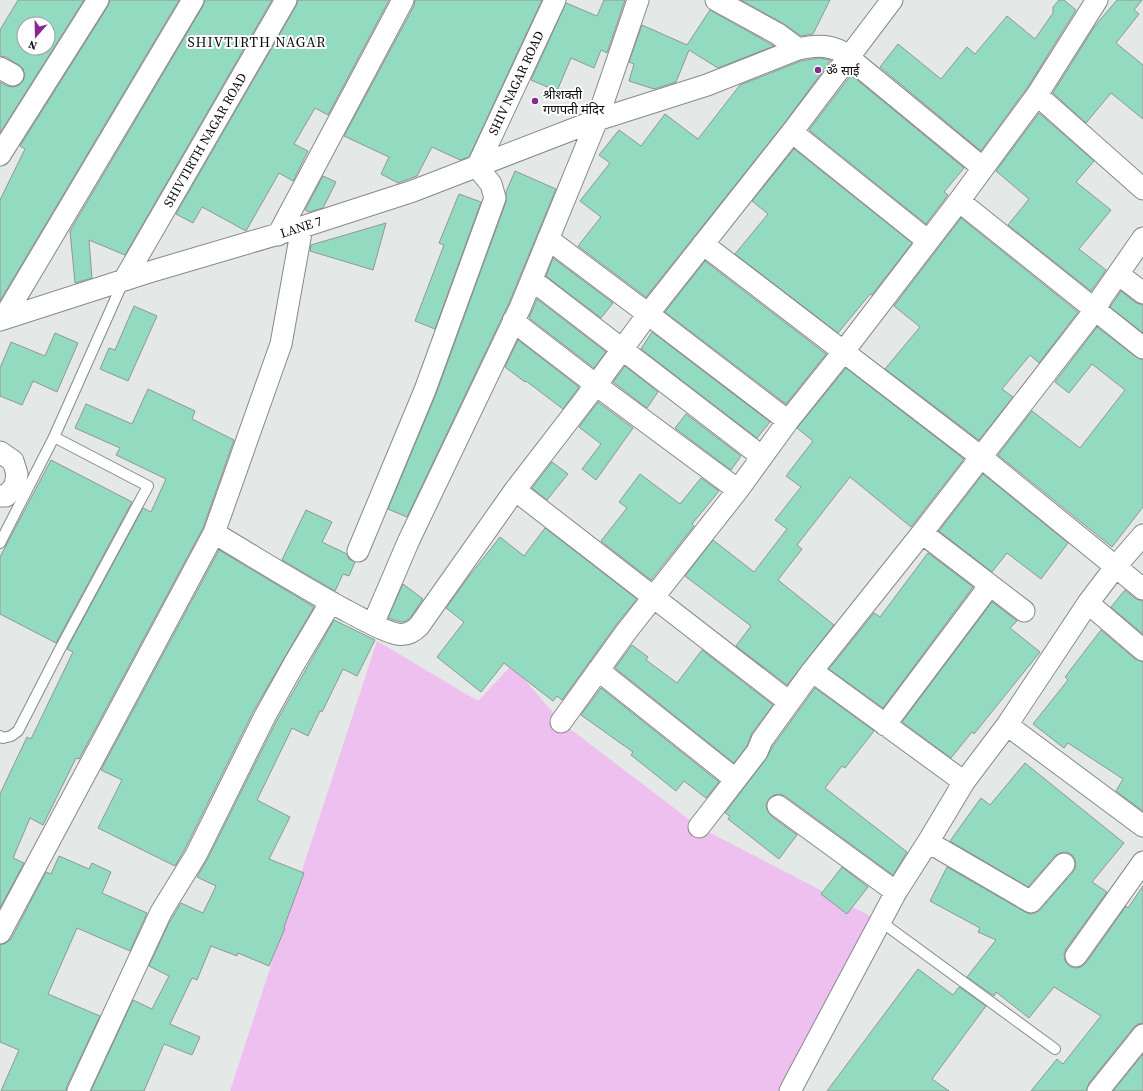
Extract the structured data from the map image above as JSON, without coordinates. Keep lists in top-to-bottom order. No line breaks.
{"streets":{"street":["SHIV NAGAR ROAD","SHIVTIRTH NAGAR ROAD","LANE 7"]},"crossings":[["SHIV NAGAR ROAD","LANE 7"],["SHIVTIRTH NAGAR ROAD","LANE 7"]],"districts":["SHIVTIRTH NAGAR"],"places":["ॐ साई","श्रीशक्ती गणपती मंदिर"],"north":"bottom"}
